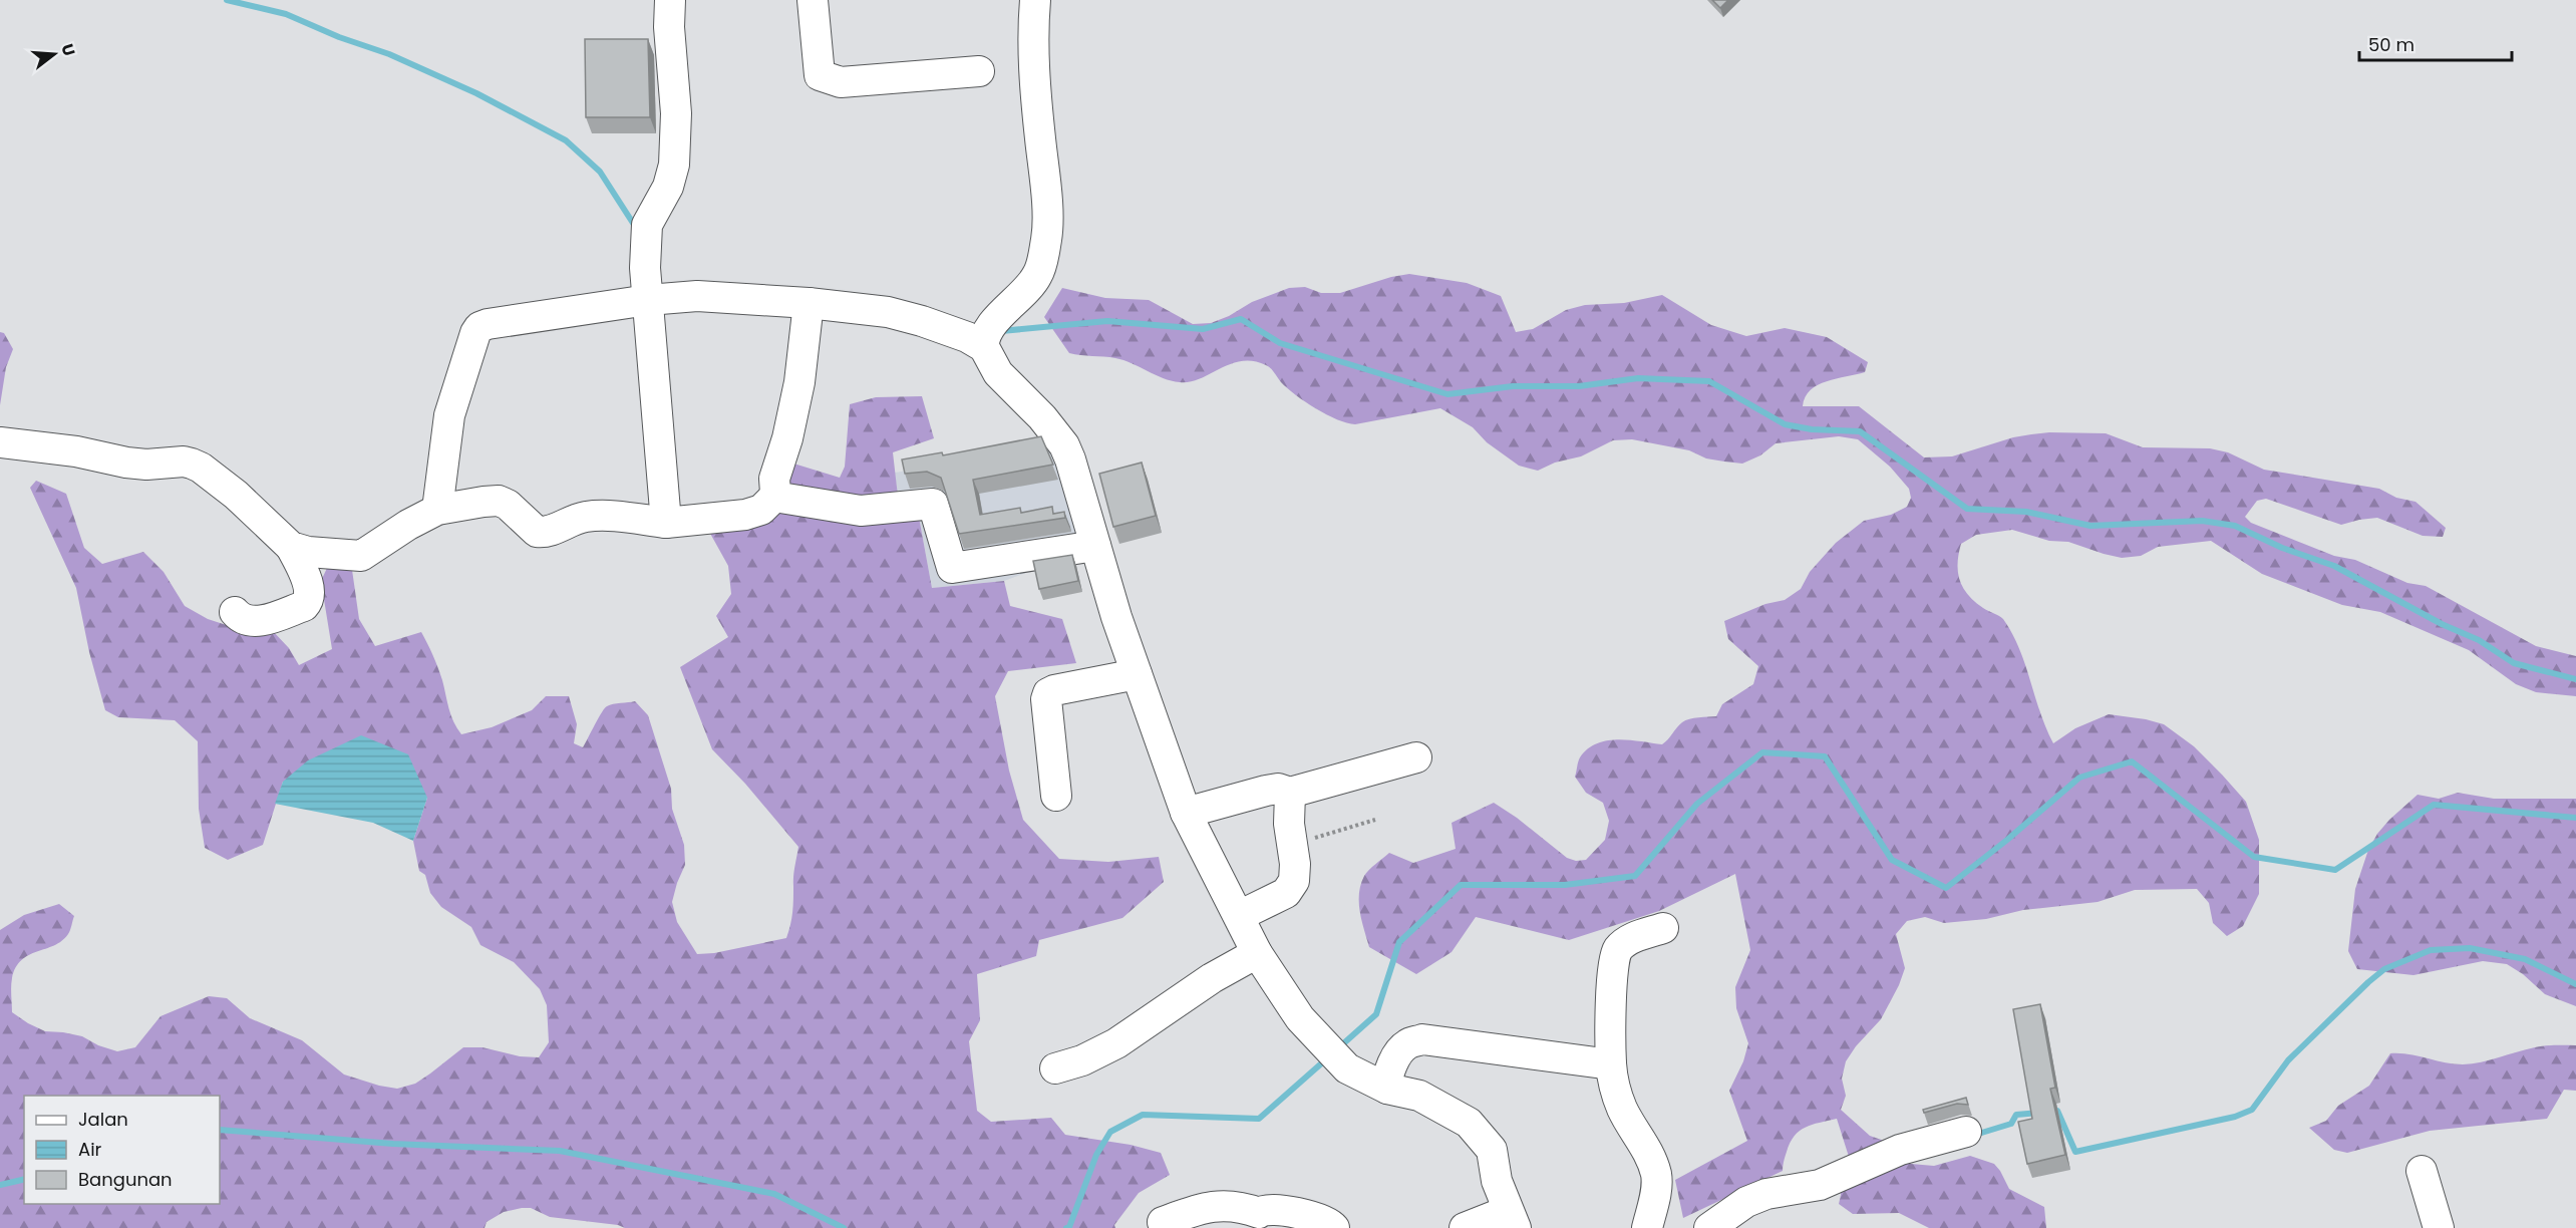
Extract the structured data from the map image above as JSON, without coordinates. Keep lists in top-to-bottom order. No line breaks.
{"legend":["Jalan","Air","Bangunan"],"scale_bar":"50 m","north":"right"}
